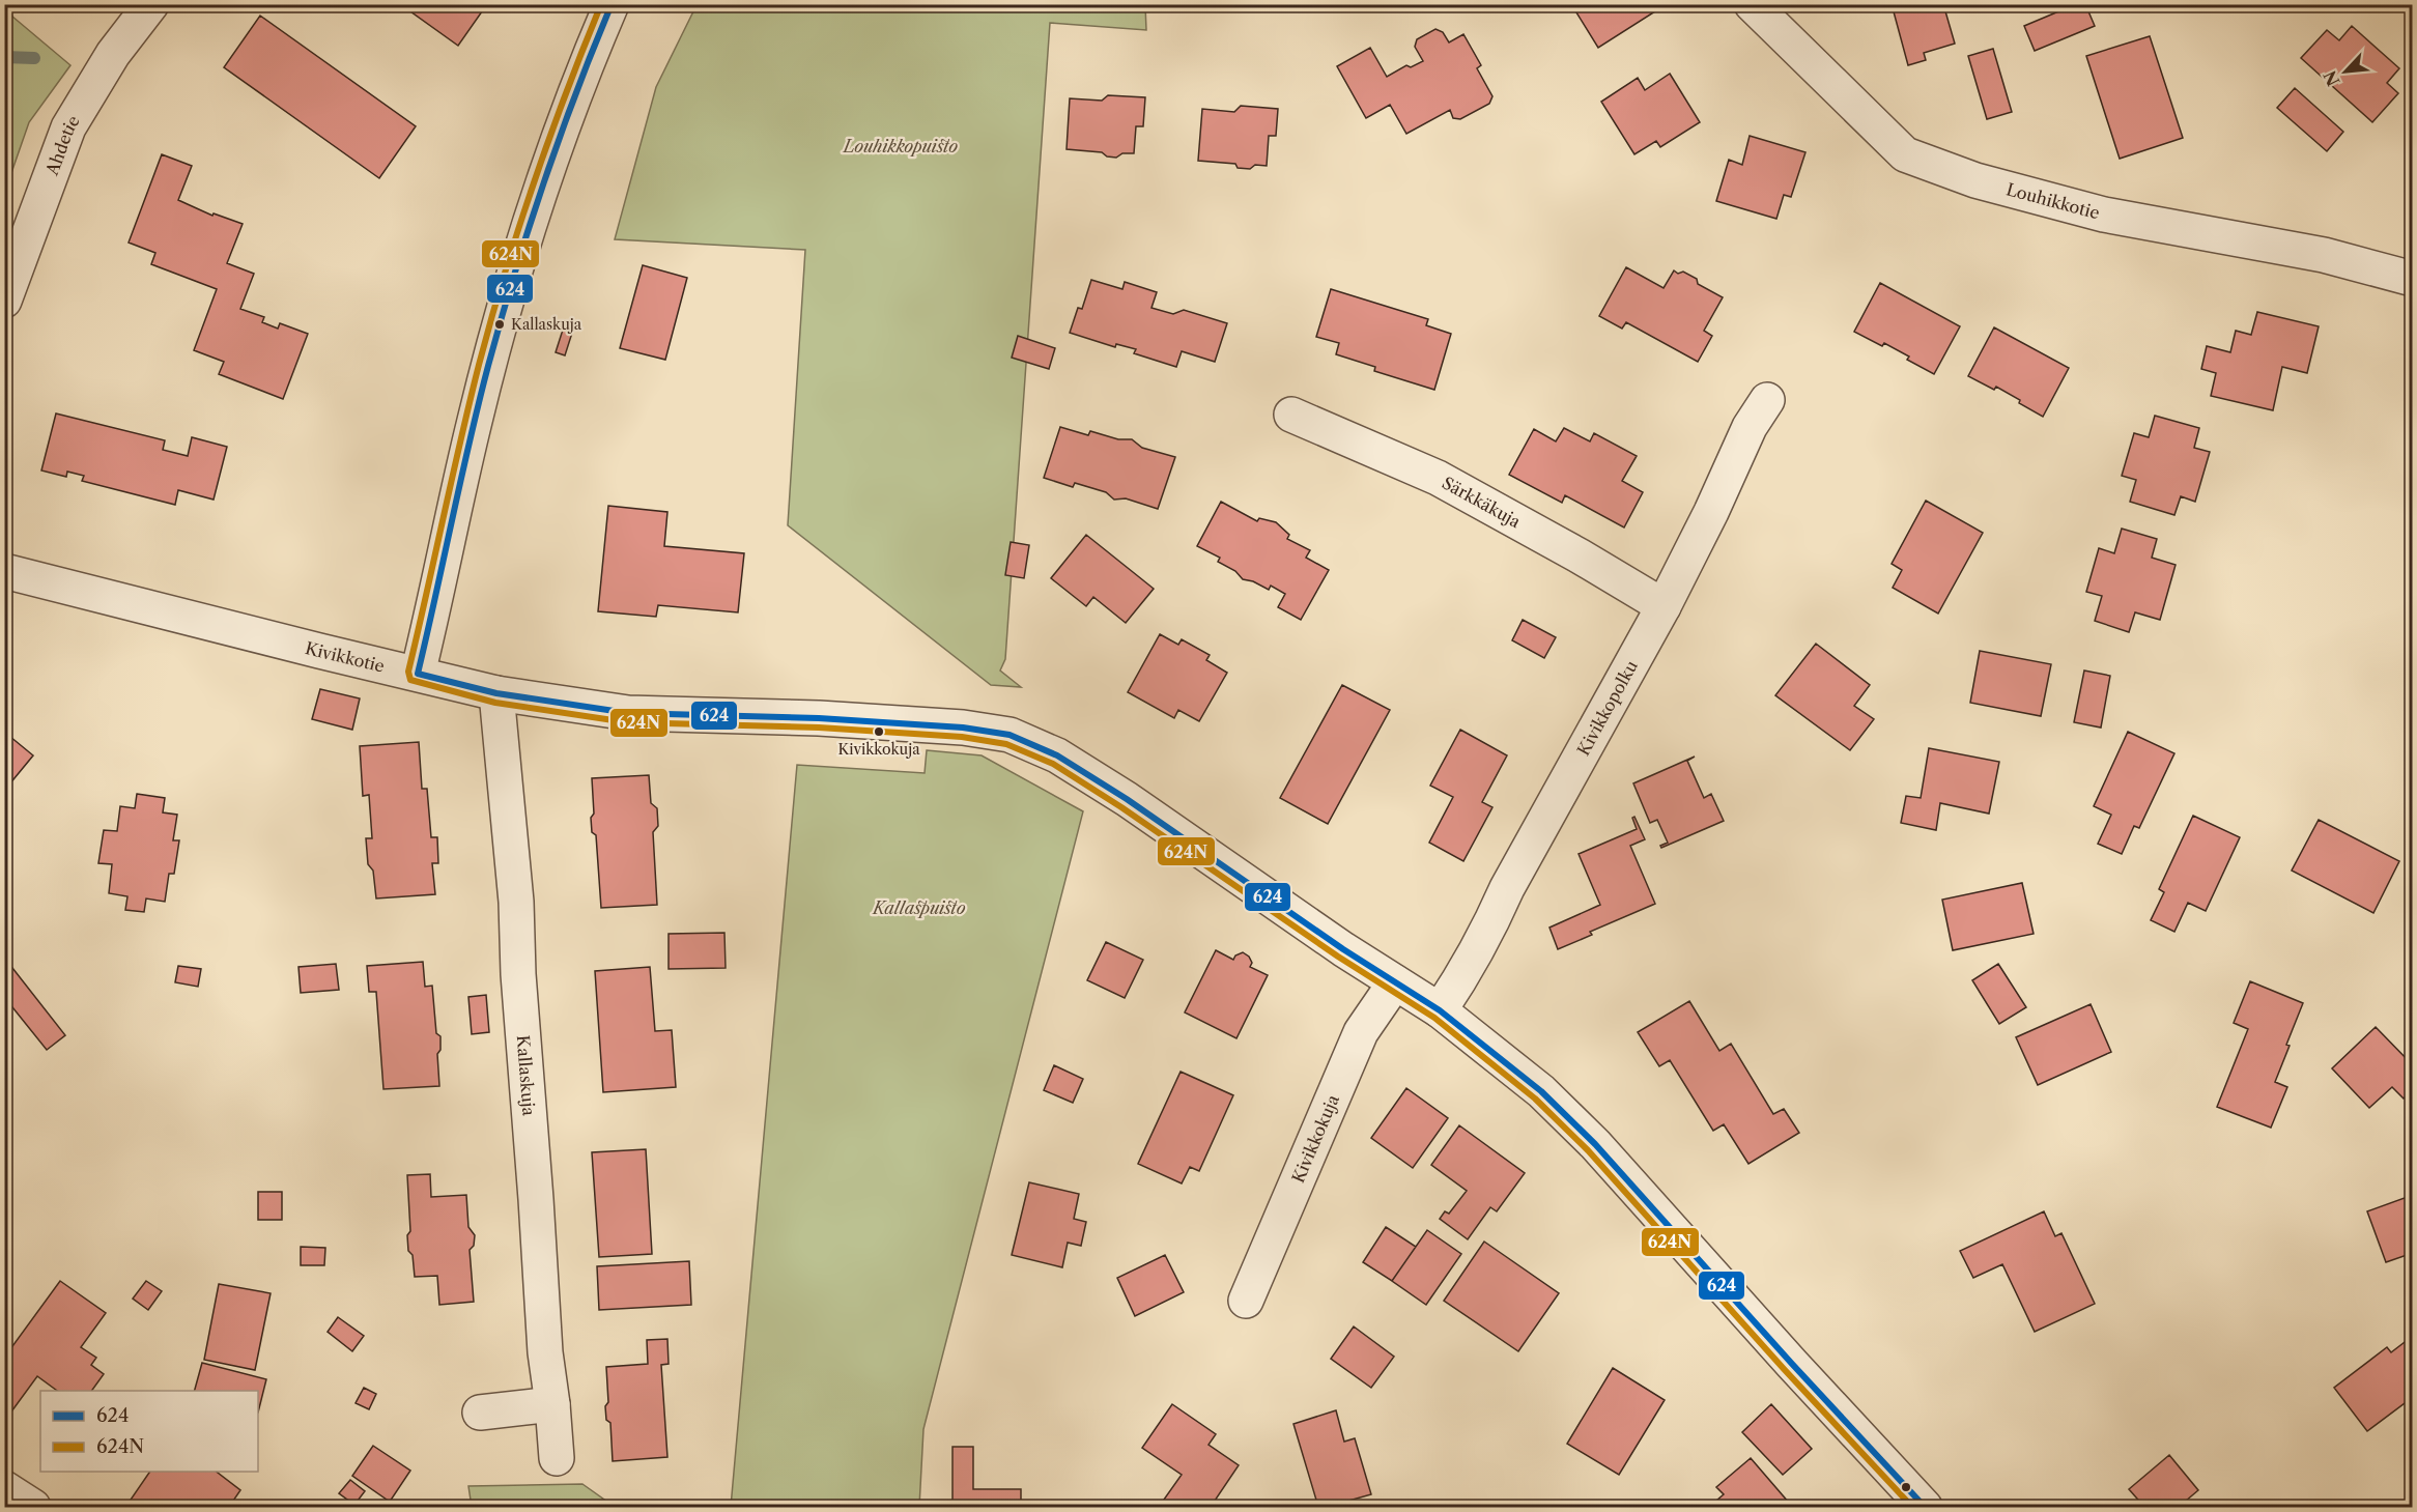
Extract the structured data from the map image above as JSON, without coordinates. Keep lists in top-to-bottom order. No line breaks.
{"streets":{"street":["Ahdetie","Louhikkotie","Särkkäkuja","Kivikkotie","Kivikkopolku","Kallaskuja","Kivikkokuja"]},"crossings":[["Särkkäkuja","Kivikkopolku"],["Kivikkotie","Kivikkopolku"],["Kivikkotie","Kallaskuja"],["Kivikkotie","Kivikkokuja"]],"parks":["Louhikkopuisto","Kallaspuisto"],"places":["Kallaskuja","Kivikkokuja"],"lines":["transit line 624","transit line 624N"],"legend":["624","624N"],"north":"bottom left"}
